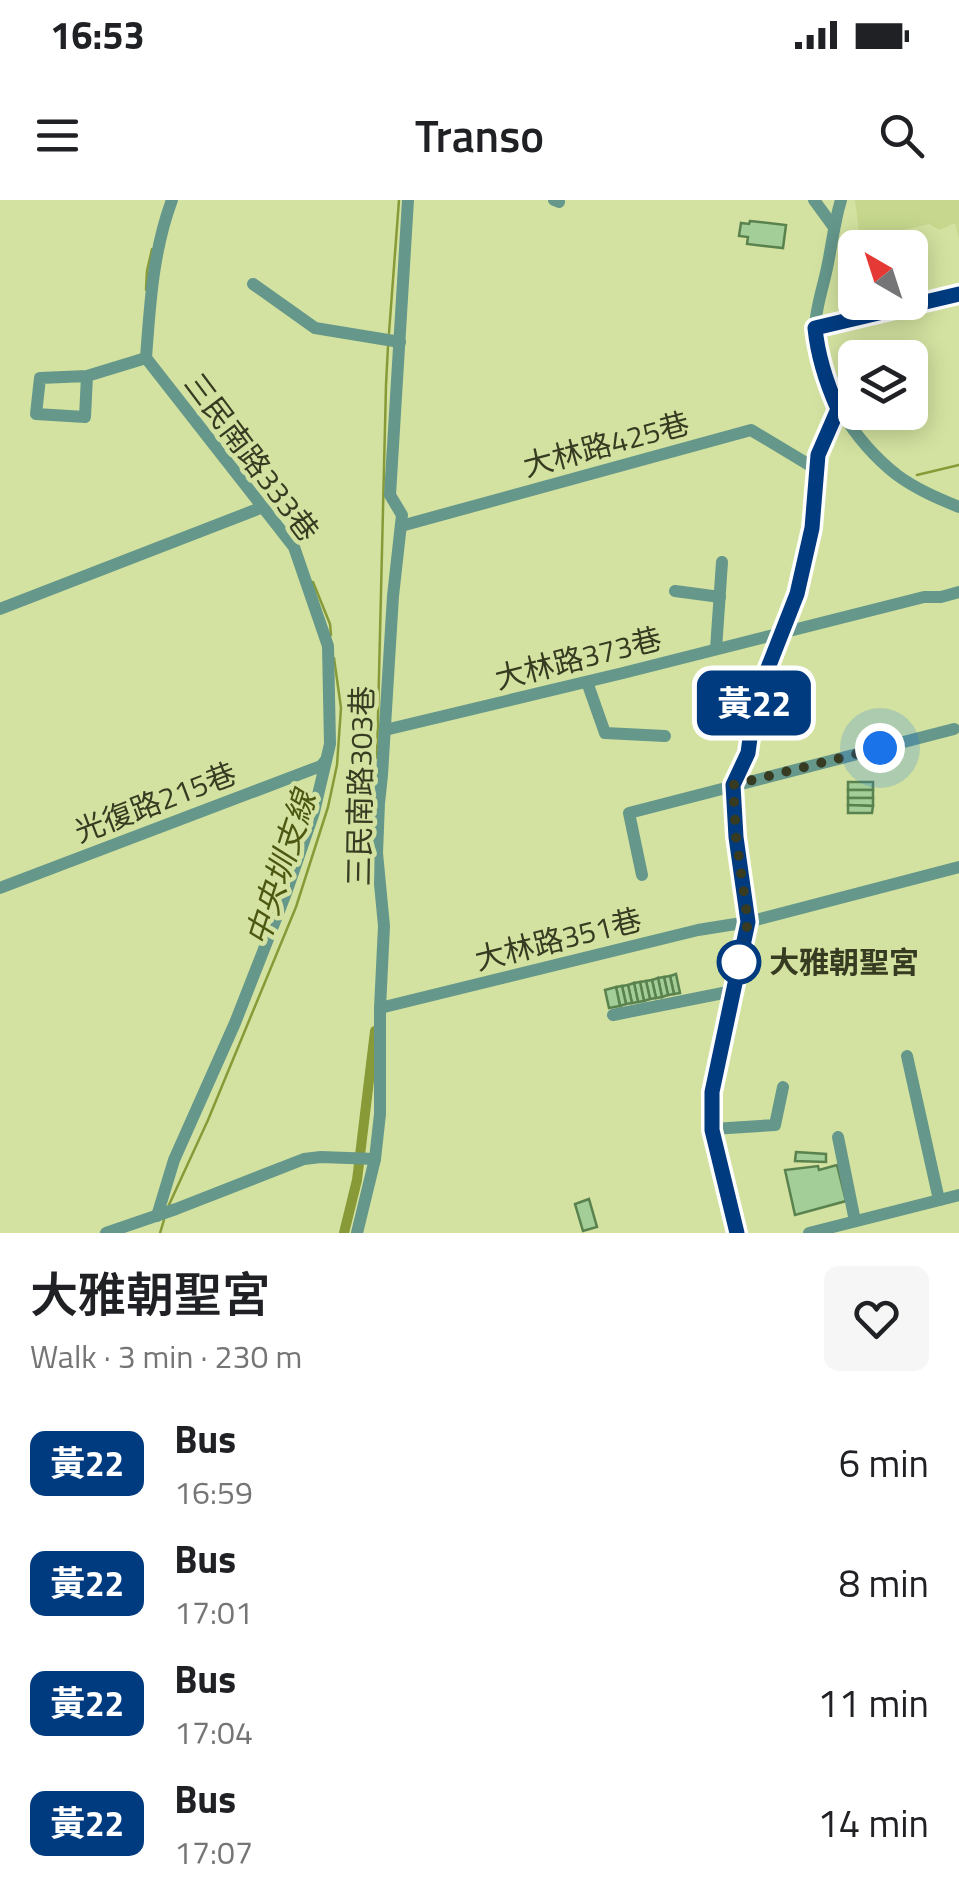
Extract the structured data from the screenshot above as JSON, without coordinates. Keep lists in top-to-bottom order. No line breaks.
{"streets":{"street":["大林路425巷","三民南路333巷","大林路373巷","三民南路303巷","光復路215巷","大林路351巷"]},"crossings":[["大林路425巷","三民南路303巷"],["三民南路333巷","光復路215巷"],["大林路373巷","三民南路303巷"],["三民南路303巷","大林路351巷"]],"water":["中央圳支線"],"places":["大雅朝聖宮"],"lines":["bus line 黃22"],"north":"top left","page":{"status":"16:53","header":"Transo","on_map":"黃22","heading":["大雅朝聖宮","Walk · 3 min · 230 m"],"list":[{"mark":"黃22","name":"Bus","note":"16:59","value":"6 min"},{"mark":"黃22","name":"Bus","note":"17:01","value":"8 min"},{"mark":"黃22","name":"Bus","note":"17:04","value":"11 min"},{"mark":"黃22","name":"Bus","note":"17:07","value":"14 min"}]}}
